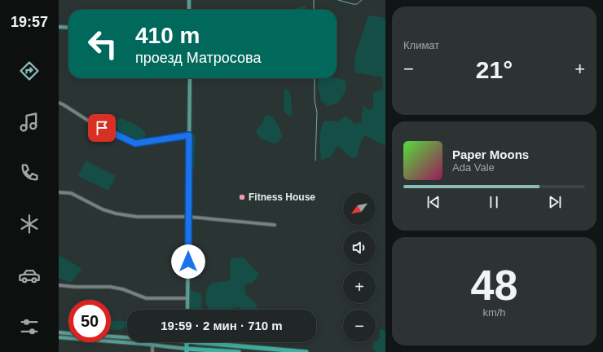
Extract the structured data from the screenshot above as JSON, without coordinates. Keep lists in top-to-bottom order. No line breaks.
{"places":["Fitness House"],"north":"bottom left","page":{"tabs":"19:57","tile":["Климат",["48","km/h"]],"turn":["410 m","проезд Матросова"],"heat":["−","21°","+"],"song":["Paper Moons","Ada Vale"],"map_buttons":["+","−"],"limit":"50","trip":"19:59 · 2 мин · 710 m"}}
